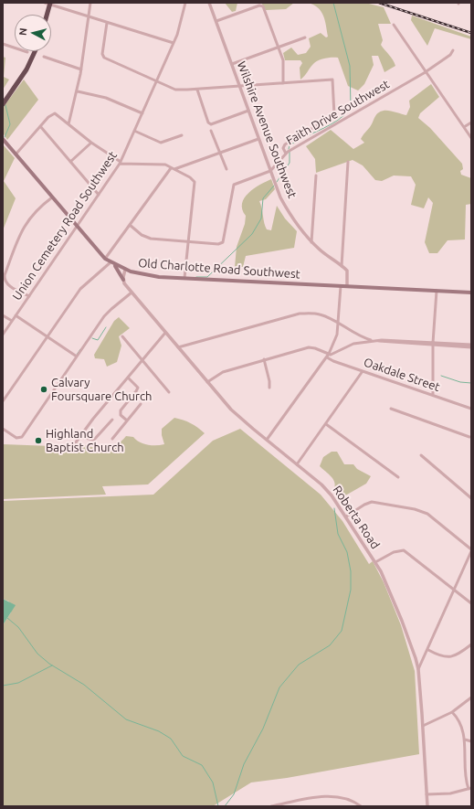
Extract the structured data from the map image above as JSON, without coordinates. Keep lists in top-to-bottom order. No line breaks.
{"streets":{"main road":["Old Charlotte Road Southwest"],"street":["Faith Drive Southwest","Wilshire Avenue Southwest","Union Cemetery Road Southwest","Oakdale Street","Roberta Road"]},"crossings":[["Faith Drive Southwest","Wilshire Avenue Southwest"],["Union Cemetery Road Southwest","Old Charlotte Road Southwest"],["Oakdale Street","Roberta Road"]],"places":["Calvary Foursquare Church","Highland Baptist Church"],"north":"left"}
